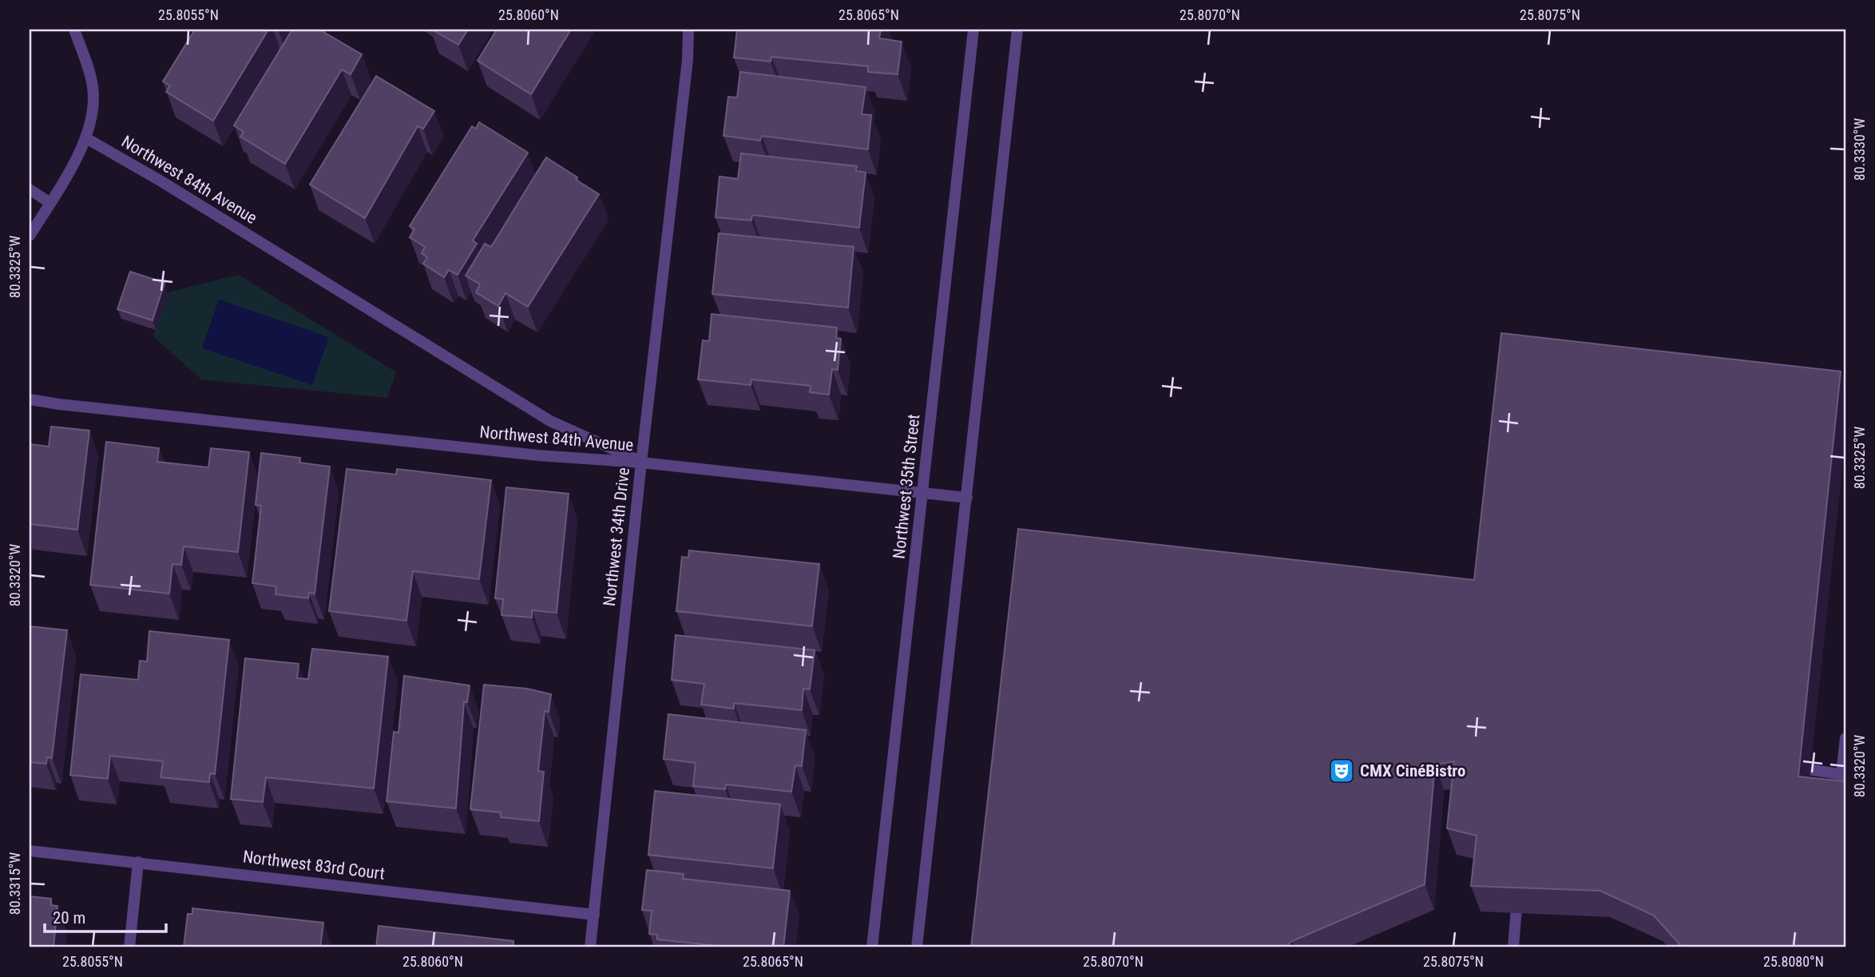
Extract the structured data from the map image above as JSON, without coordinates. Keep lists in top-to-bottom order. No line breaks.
{"streets":{"street":["Northwest 84th Avenue","Northwest 35th Street","Northwest 34th Drive","Northwest 83rd Court"]},"crossings":[["Northwest 84th Avenue","Northwest 34th Drive"],["Northwest 34th Drive","Northwest 83rd Court"]],"places":{"theatre":["CMX CinéBistro"]},"scale_bar":"20 m","coordinates":["25.8055°N","25.8060°N","25.8065°N","25.8070°N","25.8075°N","80.3330°W","80.3325°W","80.3320°W","80.3315°W","25.8080°N"]}
